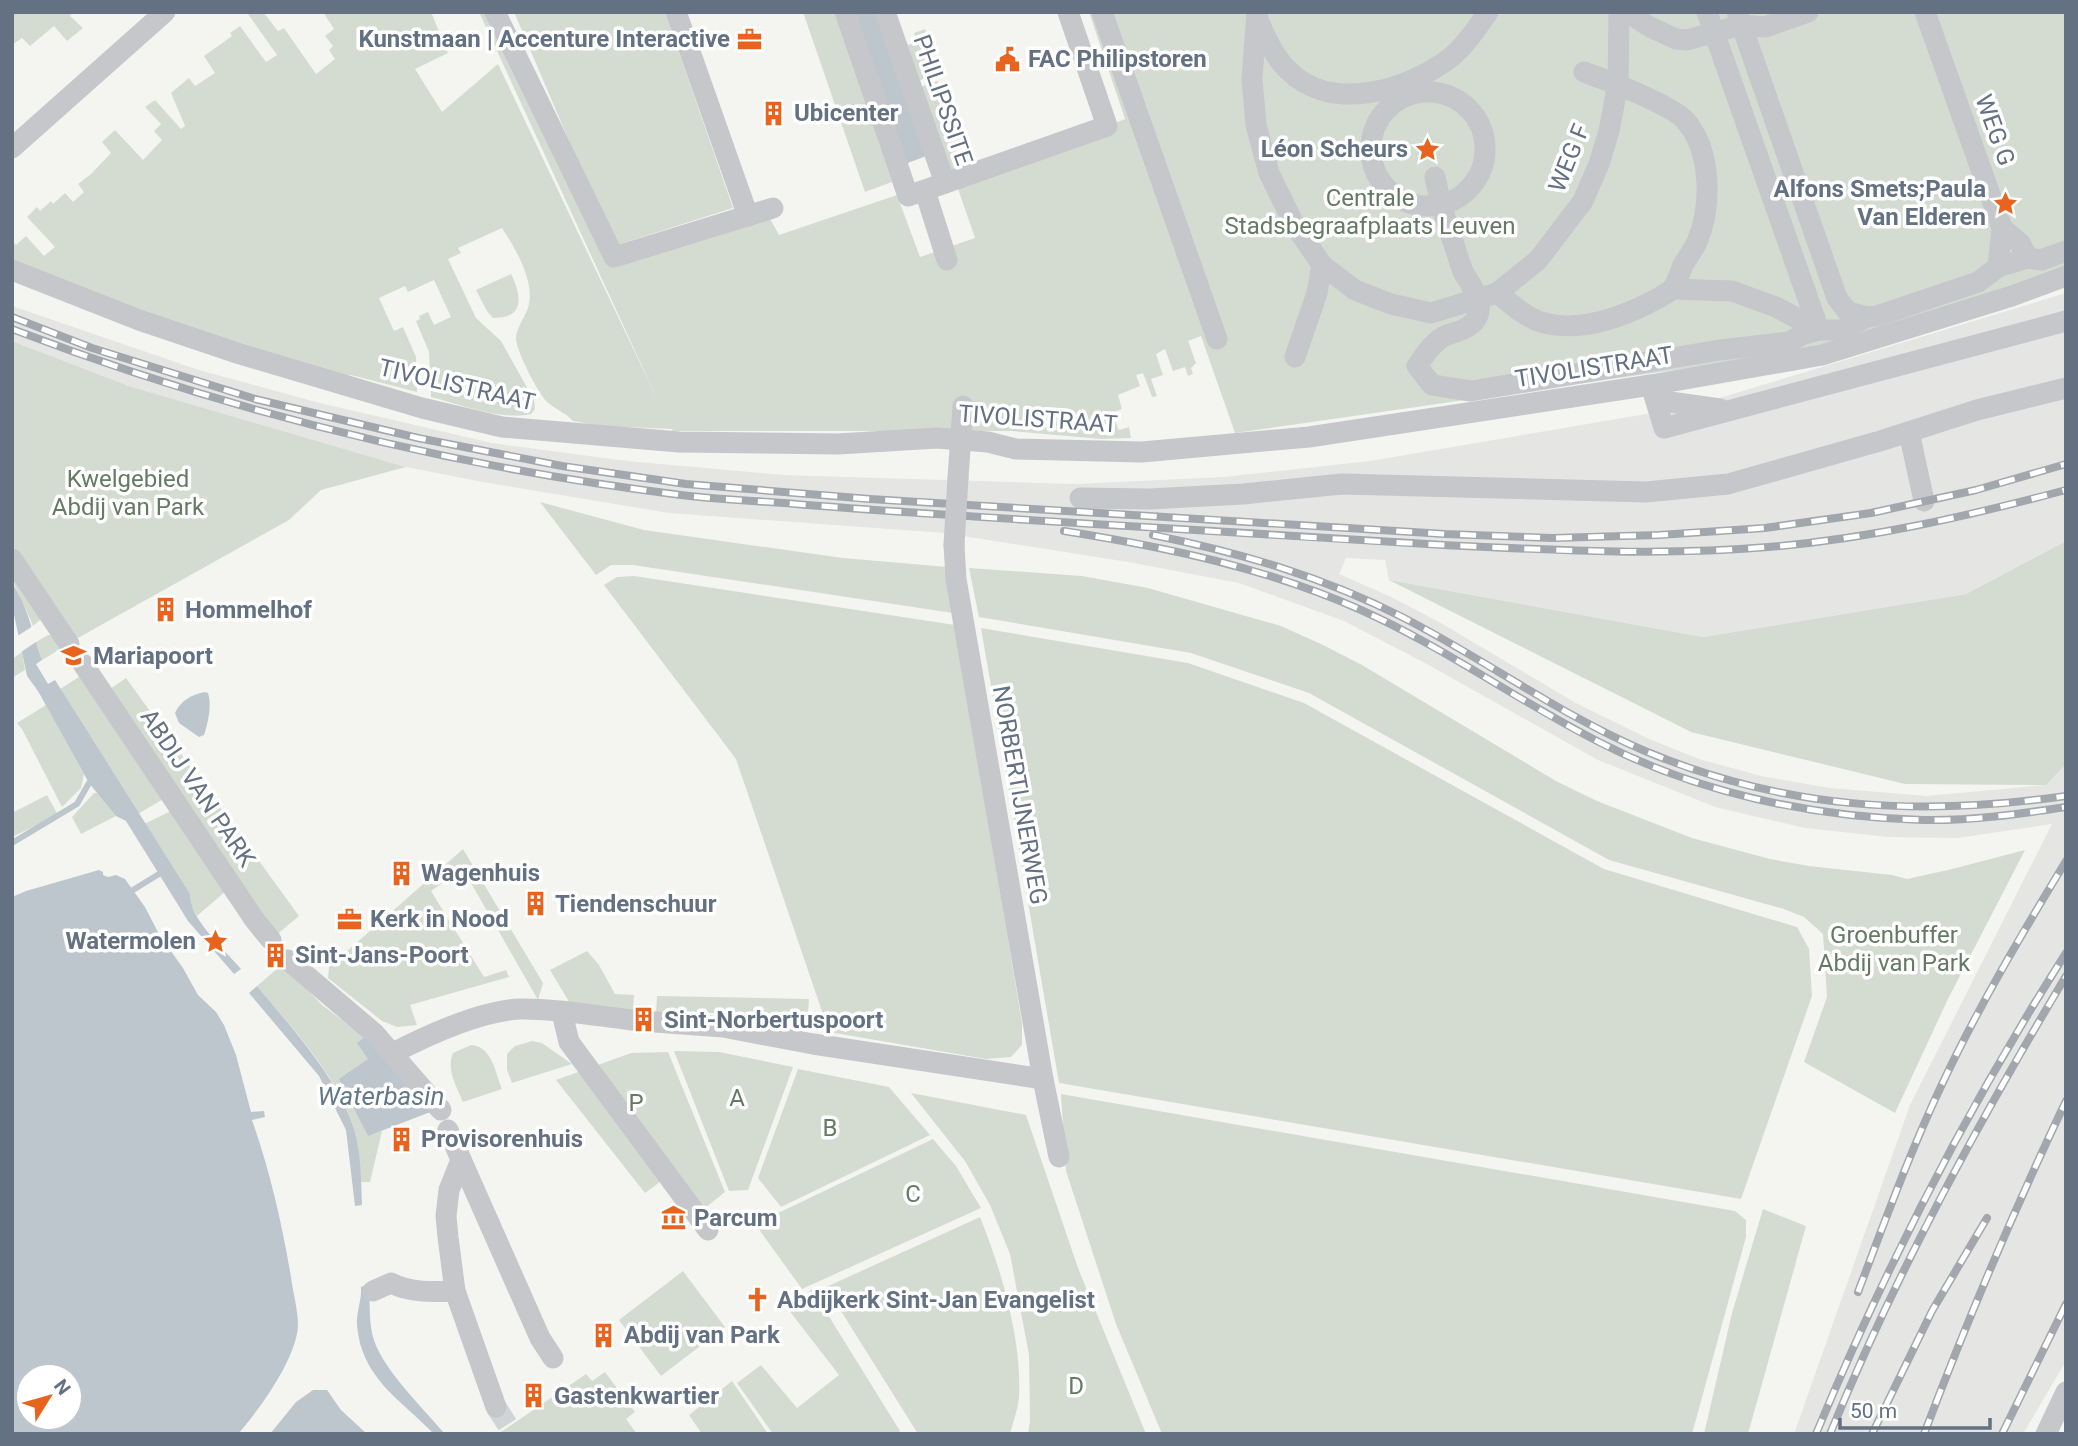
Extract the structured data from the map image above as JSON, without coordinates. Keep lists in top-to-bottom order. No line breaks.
{"streets":{"street":["PHILIPSSITE","WEG G","WEG F","TIVOLISTRAAT","ABDIJ VAN PARK","NORBERTIJNERWEG"]},"crossings":[["TIVOLISTRAAT","NORBERTIJNERWEG"]],"water":["Waterbasin"],"parks":["Centrale Stadsbegraafplaats Leuven","Kwelgebied Abdij van Park","Groenbuffer Abdij van Park","A","P","B","C","D"],"places":{"office":["Kunstmaan | Accenture Interactive","Kerk in Nood"],"public building":["FAC Philipstoren"],"building":["Ubicenter","Hommelhof","Wagenhuis","Tiendenschuur","Sint-Jans-Poort","Sint-Norbertuspoort","Provisorenhuis","Abdij van Park","Gastenkwartier"],"place":["Léon Scheurs","Alfons Smets;Paula Van Elderen","Watermolen"],"school or university":["Mariapoort"],"museum":["Parcum"],"church":["Abdijkerk Sint-Jan Evangelist"]},"scale_bar":"50 m","north":"top right"}
